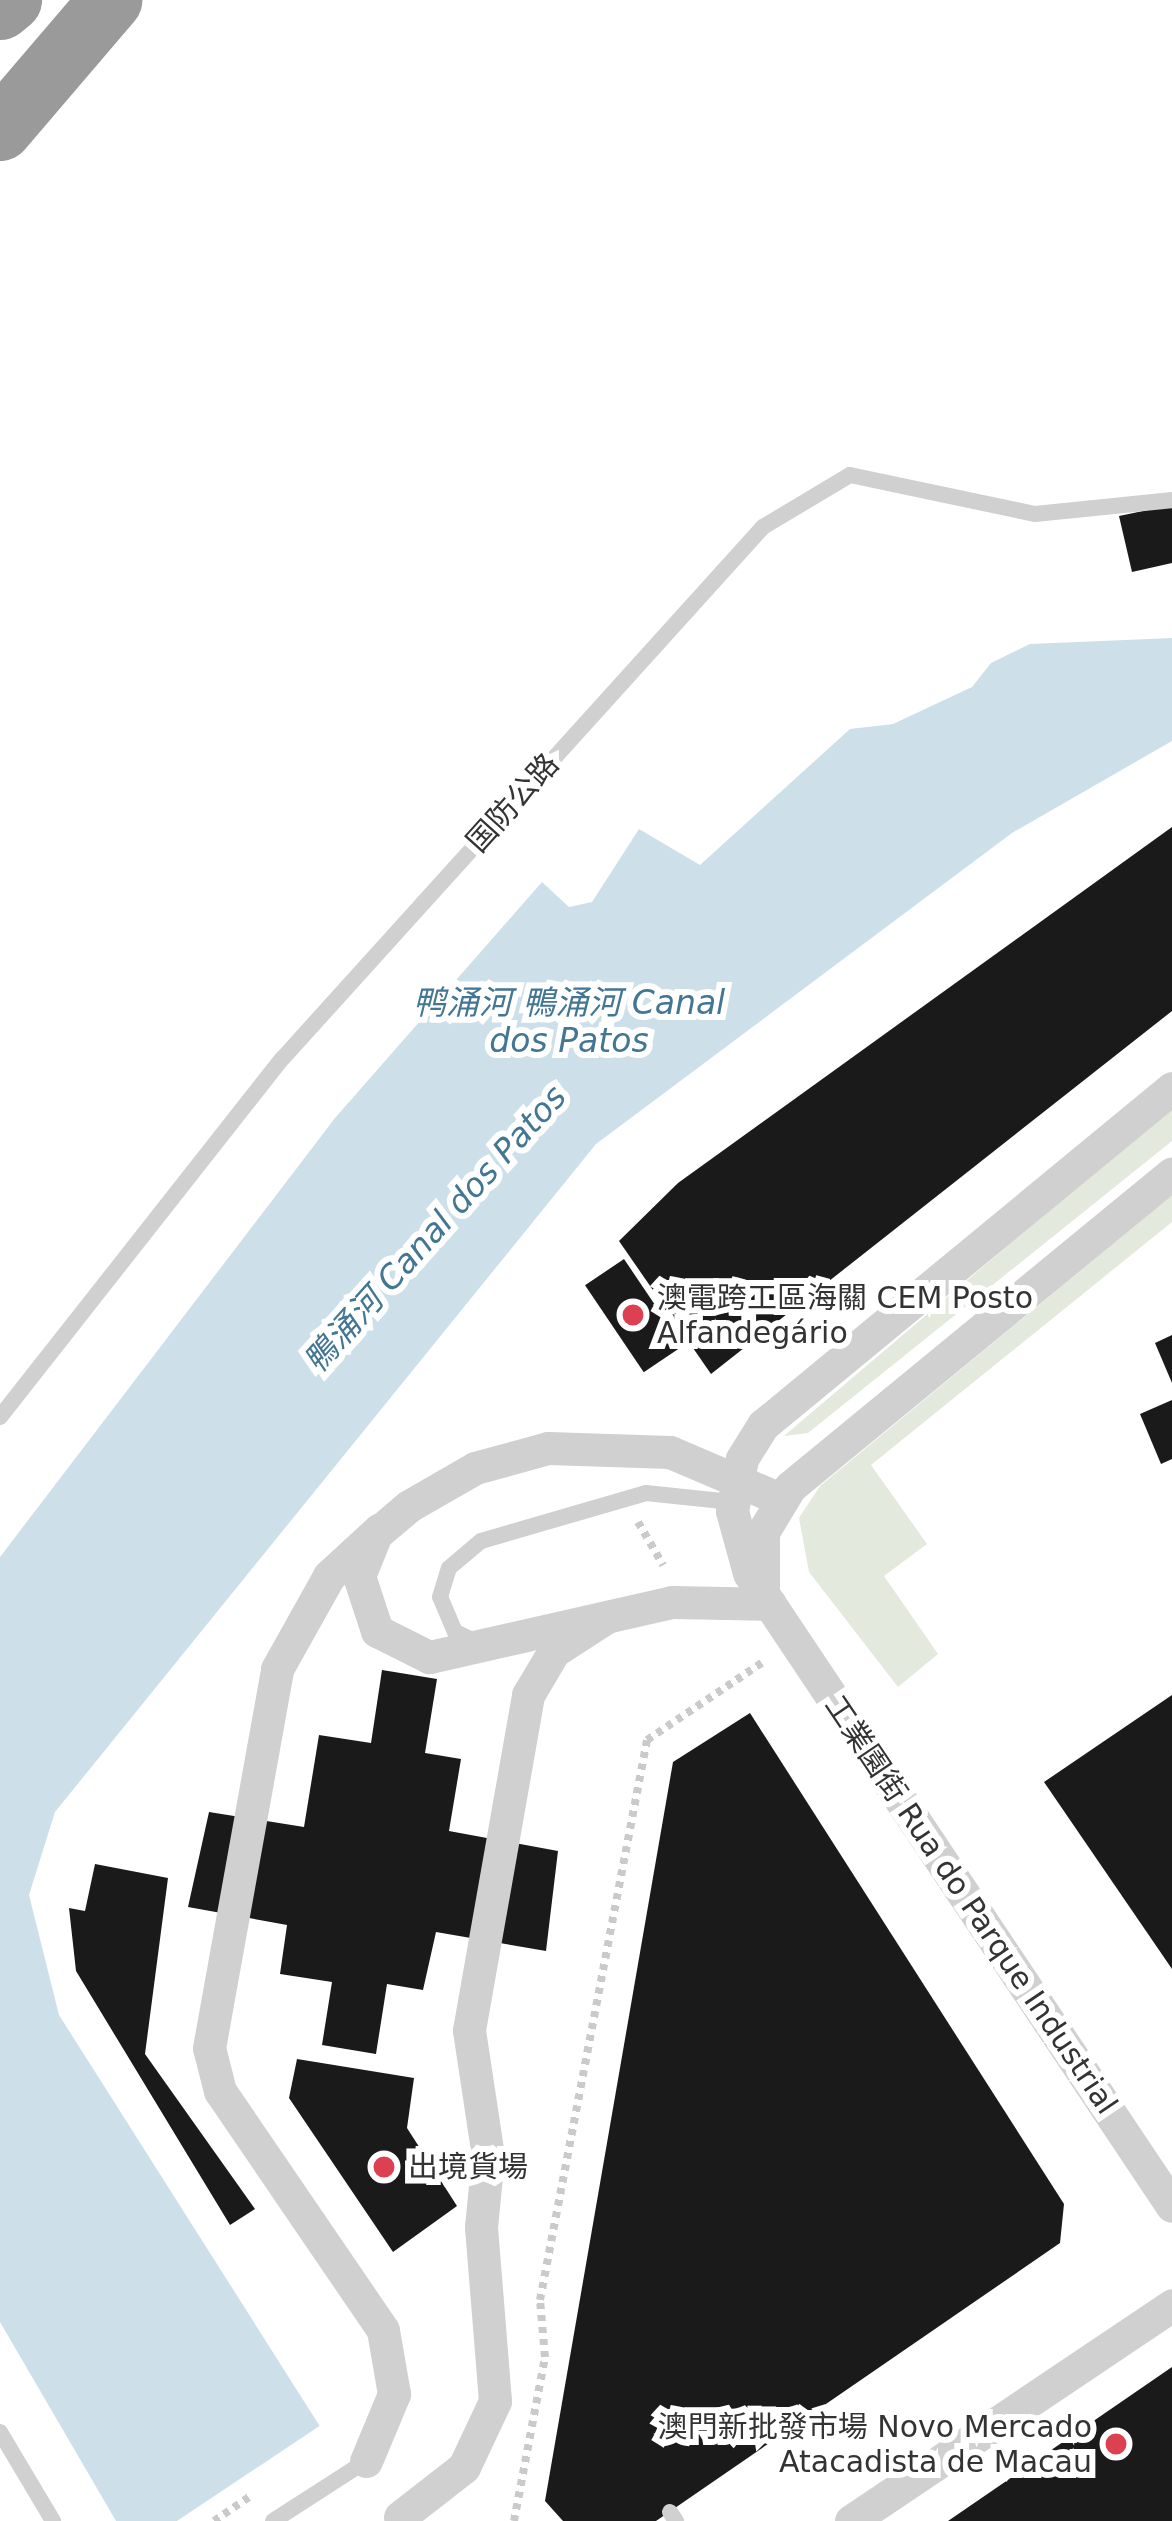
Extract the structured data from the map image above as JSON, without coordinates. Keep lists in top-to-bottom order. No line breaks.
{"streets":{"street":["工業園街 Rua do Parque Industrial"],"lane":["国防公路"]},"water":["鸭涌河 鴨涌河 Canal dos Patos","鴨涌河 Canal dos Patos"],"places":["澳電跨工區海關 CEM Posto Alfandegário","出境貨場","澳門新批發市場 Novo Mercado Atacadista de Macau"]}
